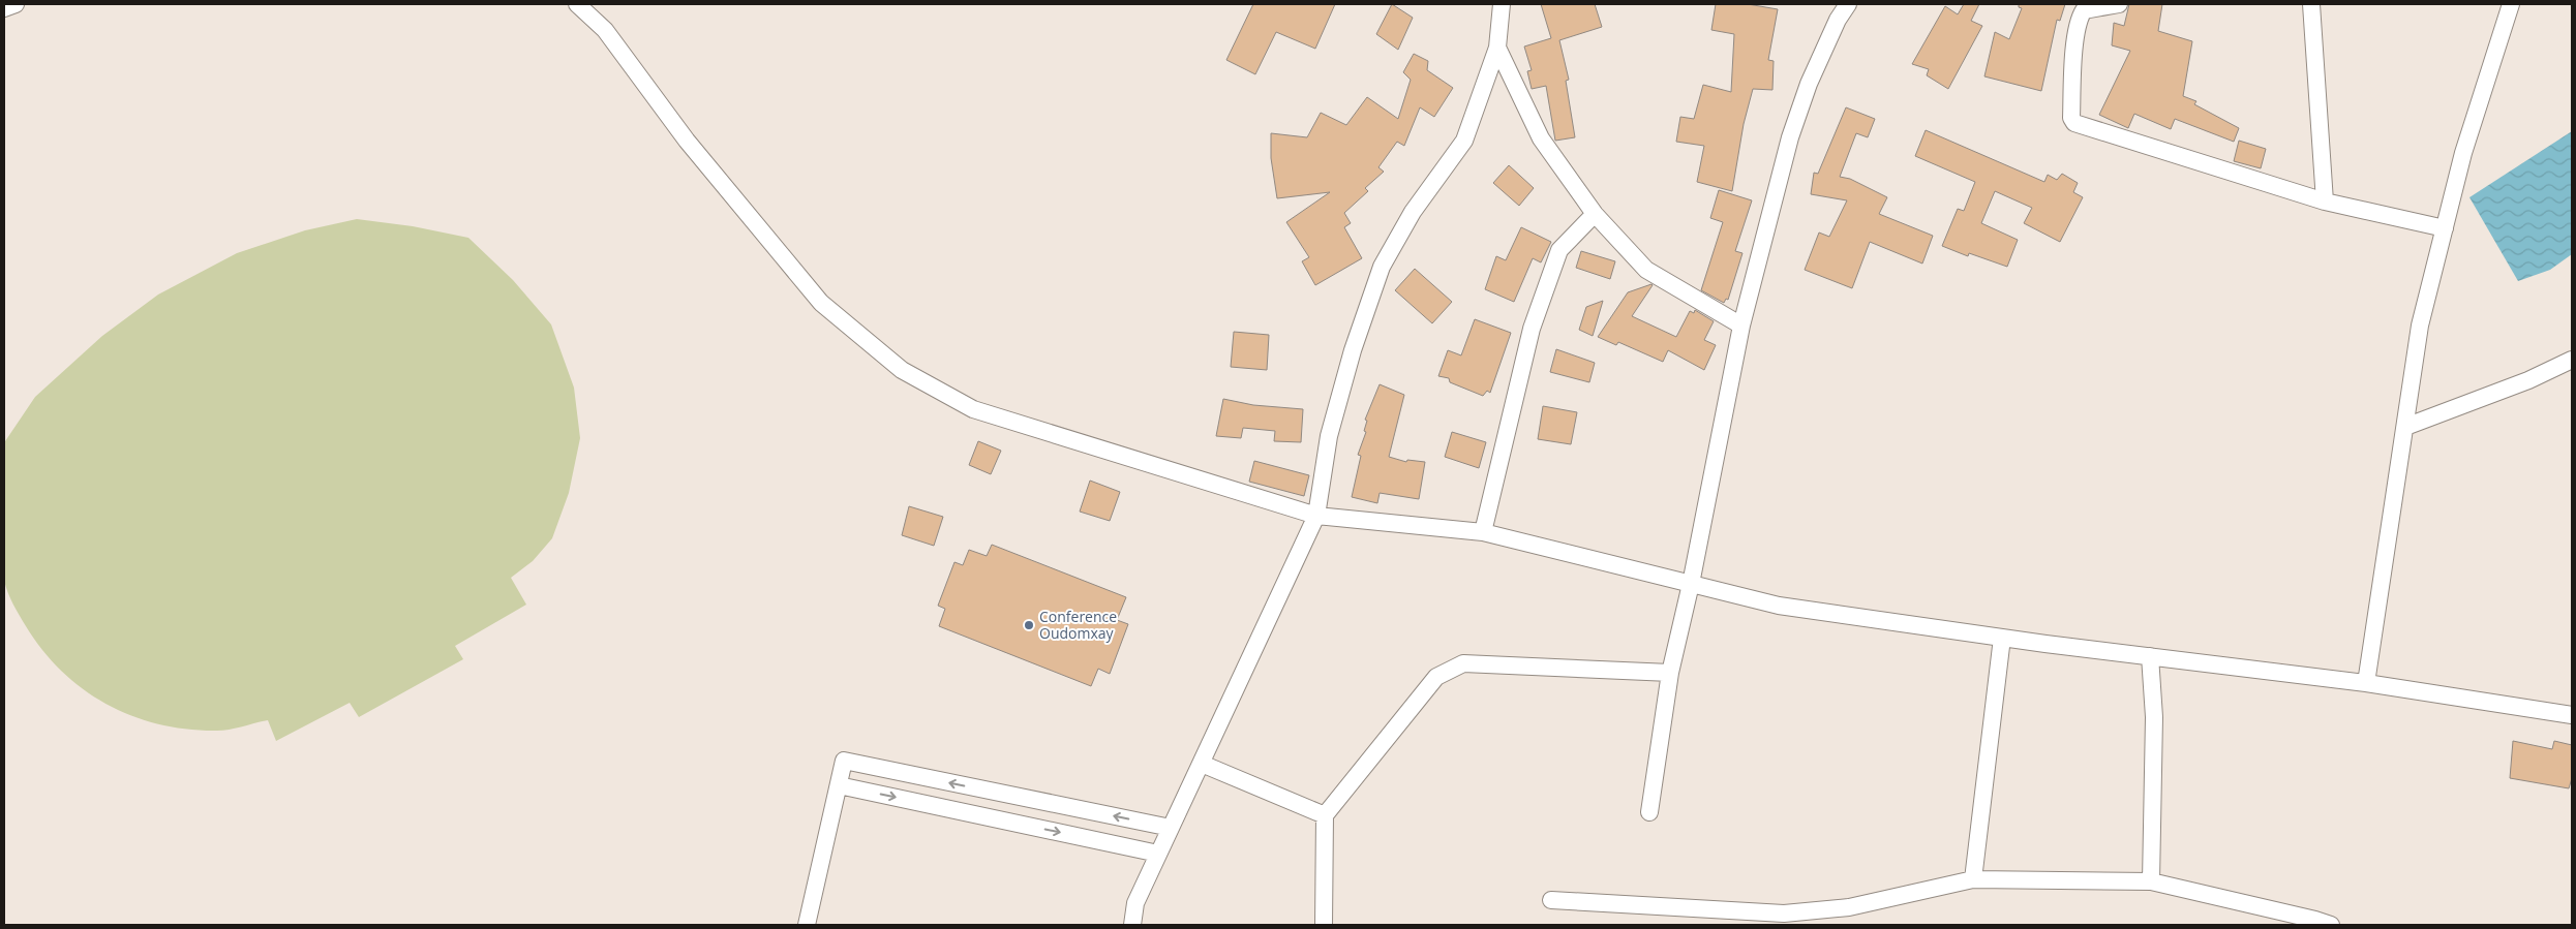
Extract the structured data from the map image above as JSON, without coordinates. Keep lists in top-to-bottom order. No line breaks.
{"places":["Conference Oudomxay"]}
